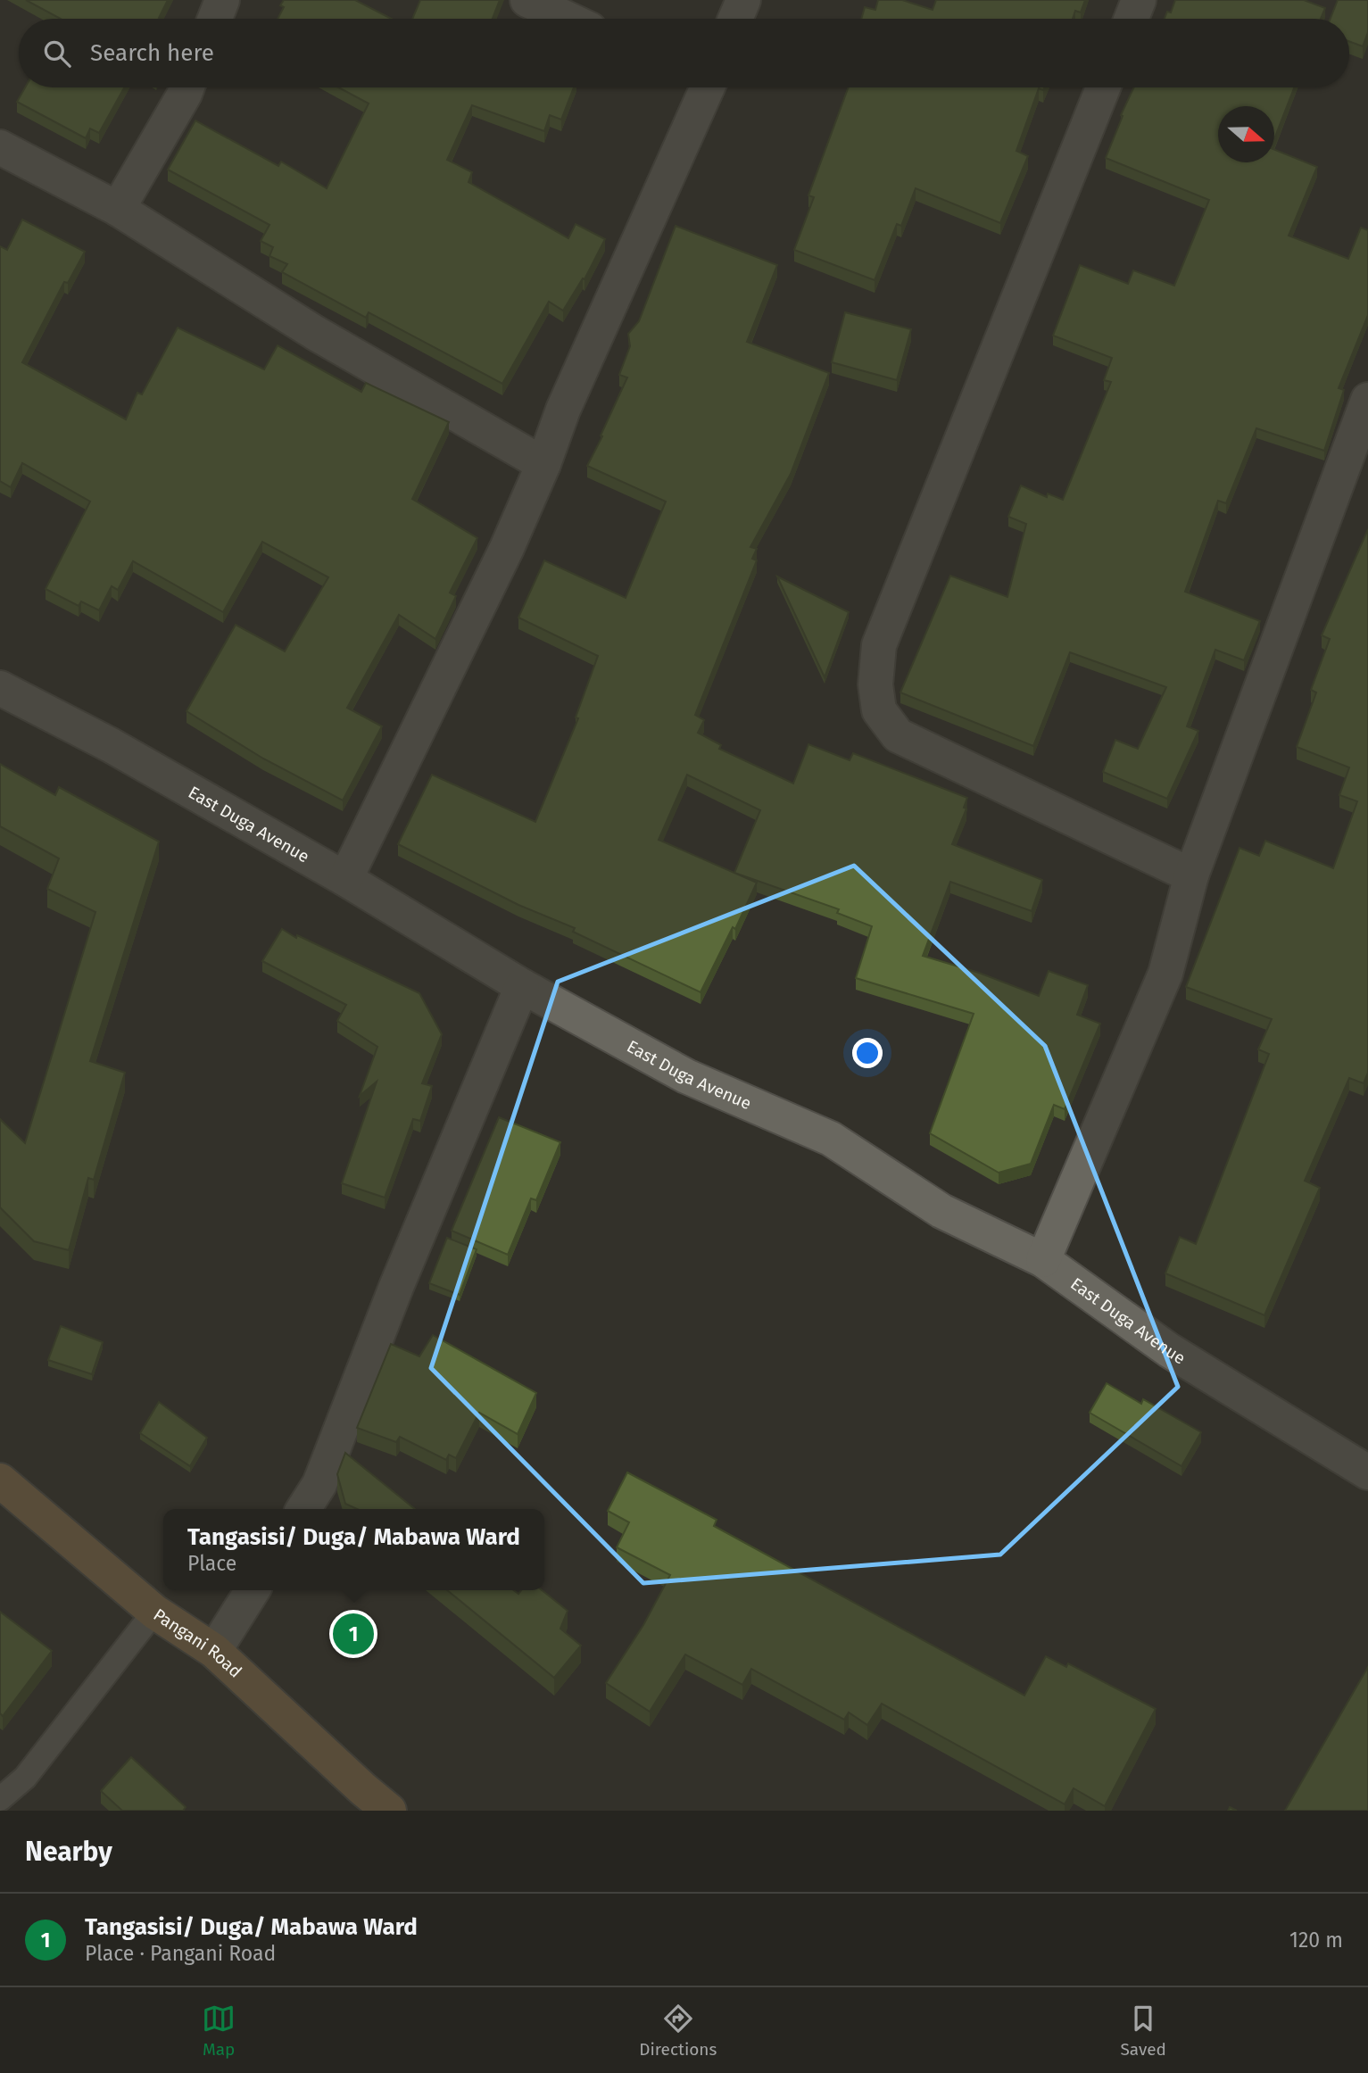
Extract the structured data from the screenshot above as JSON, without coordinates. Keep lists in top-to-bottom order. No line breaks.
{"streets":{"main road":["Pangani Road"],"street":["East Duga Avenue"]},"north":"right","page":{"search":"Search here","popup":["Tangasisi/ Duga/ Mabawa Ward","Place"],"pins":"1","heading":"Nearby","list":[{"mark":"1","name":"Tangasisi/ Duga/ Mabawa Ward","note":"Place · Pangani Road","value":"120 m"}],"nav":["Map","Directions","Saved"]}}
